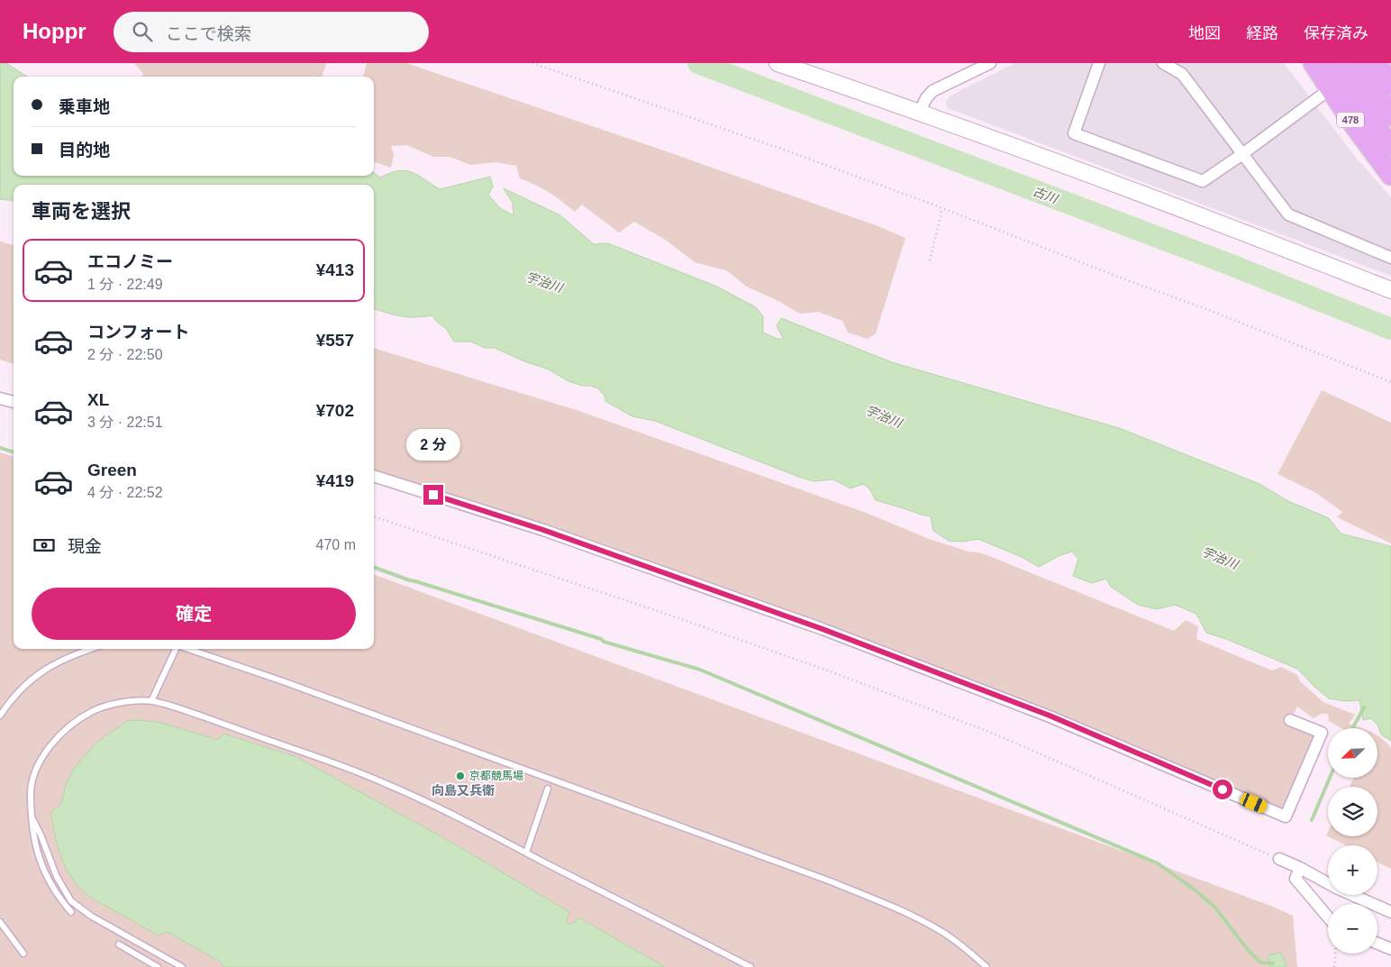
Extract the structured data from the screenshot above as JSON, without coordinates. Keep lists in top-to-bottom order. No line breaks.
{"streets":{"highway":["478"]},"districts":["向島又兵衛"],"water":["古川","宇治川"],"places":["京都競馬場"],"north":"bottom left","page":{"header":"Hoppr","search":"ここで検索","nav":["地図","経路","保存済み"],"banner":["乗車地","目的地"],"heading":"車両を選択","list":[{"name":"エコノミー","note":"1 分 · 22:49","value":"¥413"},{"name":"コンフォート","note":"2 分 · 22:50","value":"¥557"},{"name":"XL","note":"3 分 · 22:51","value":"¥702"},{"name":"Green","note":"4 分 · 22:52","value":"¥419"}],"bubble":"2 分","pay":["現金","470 m"],"buttons":"確定","map_buttons":["+","−"]}}
